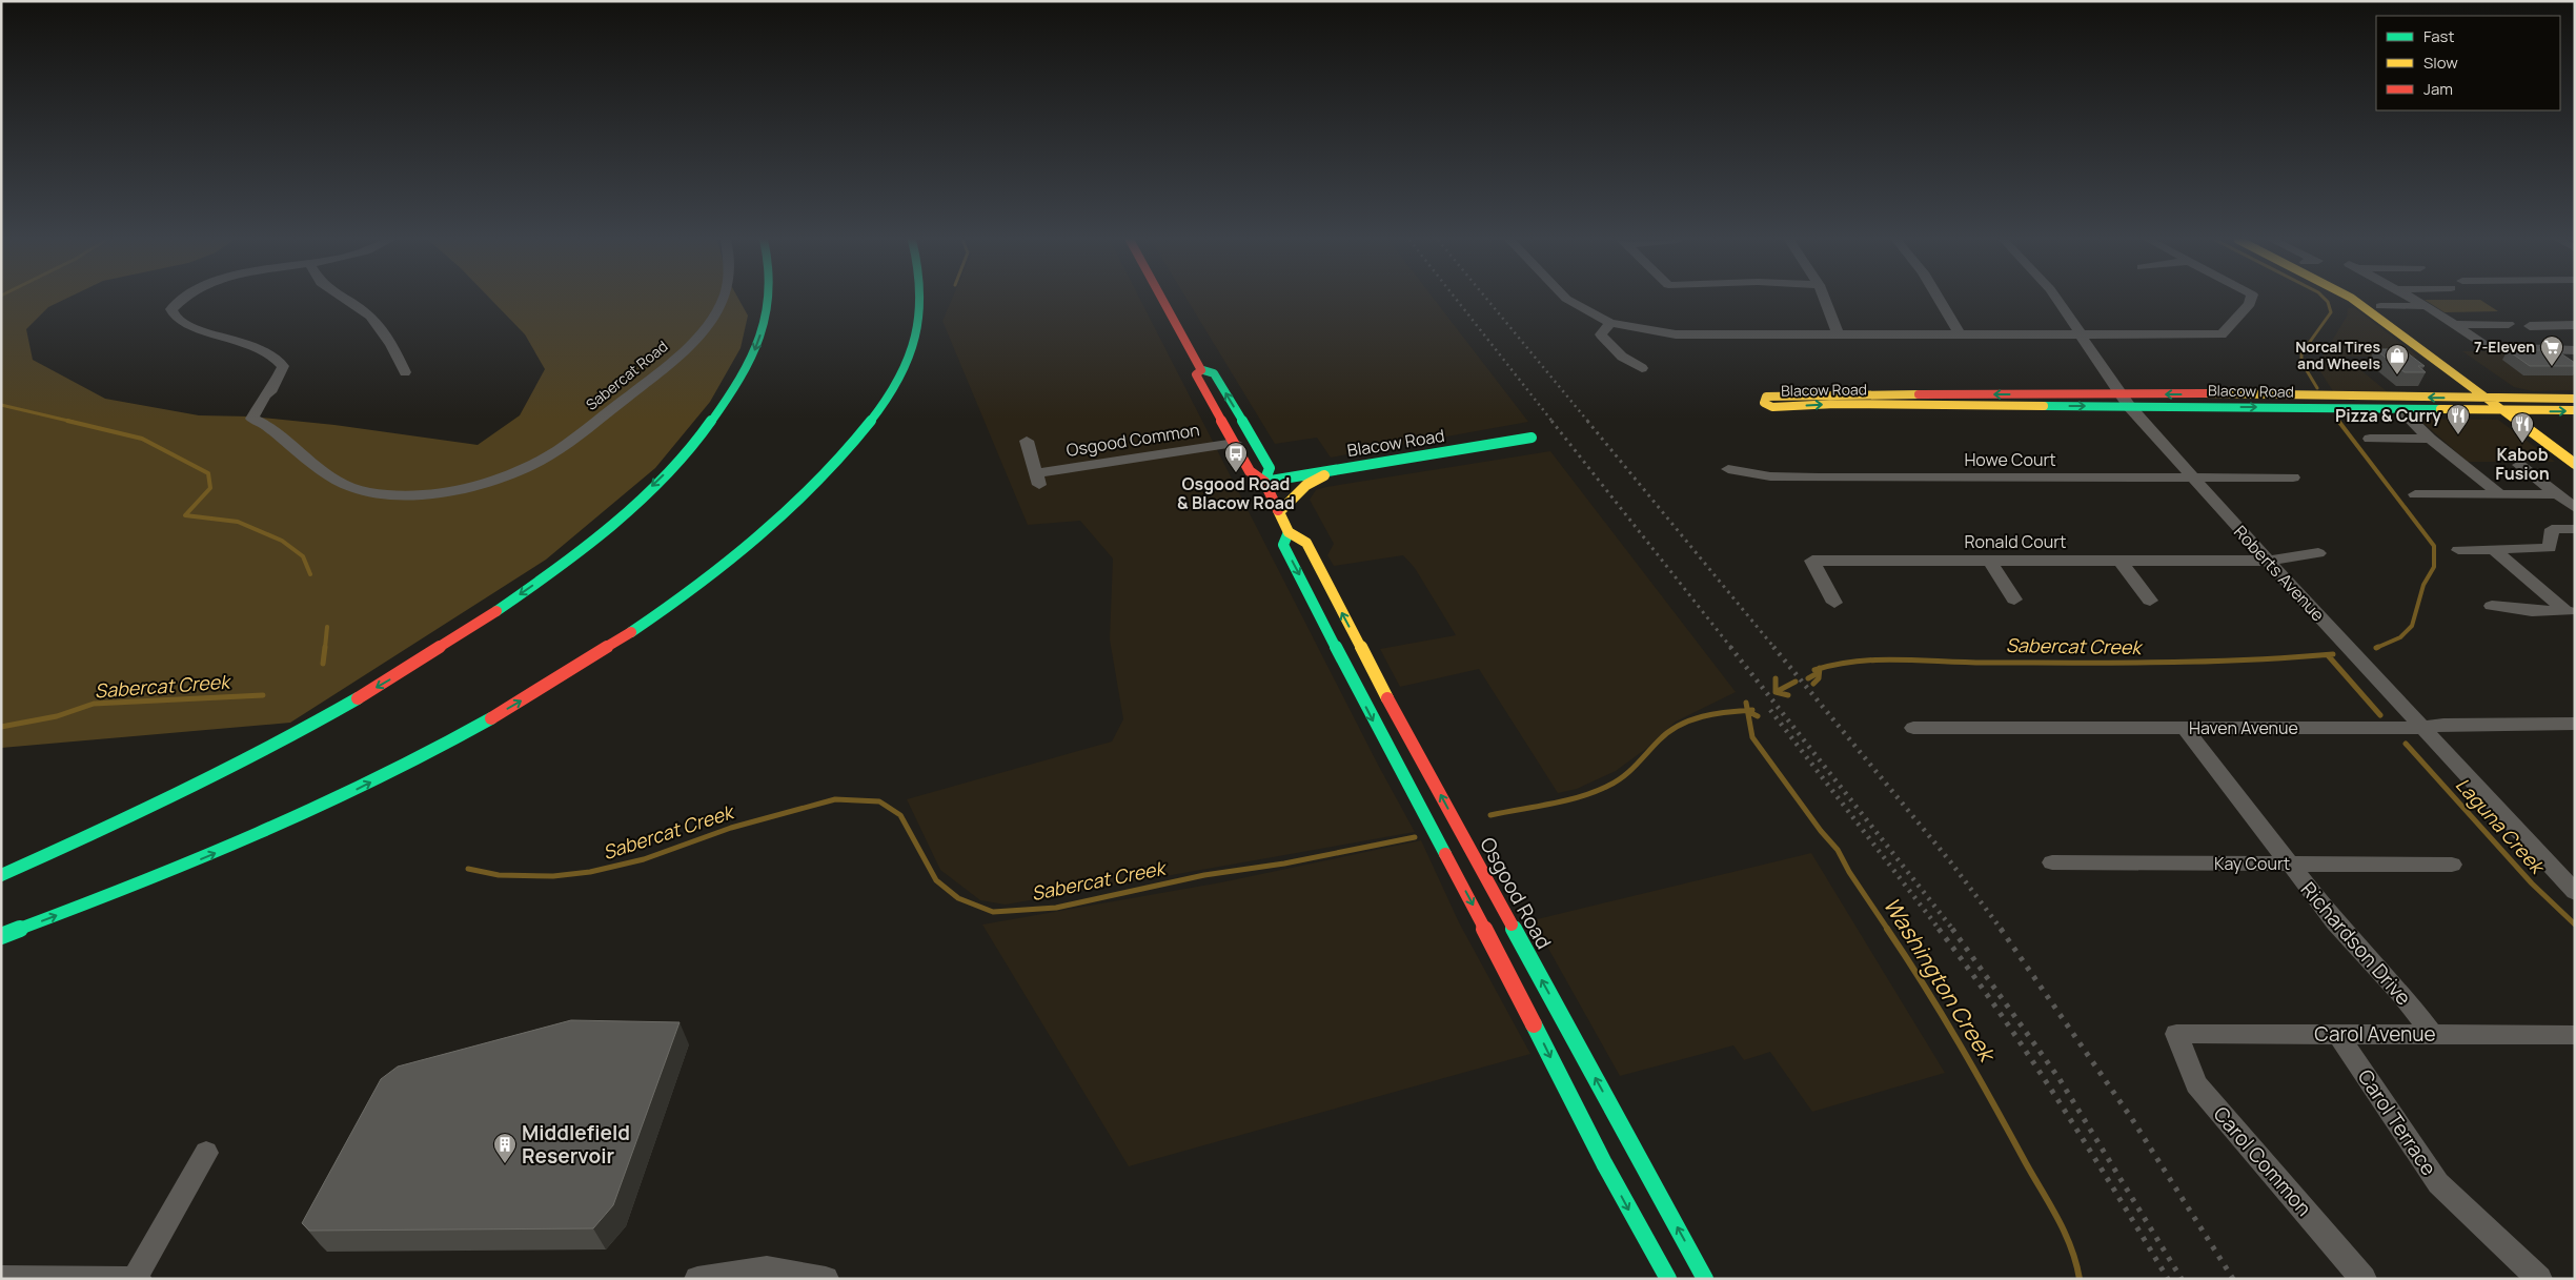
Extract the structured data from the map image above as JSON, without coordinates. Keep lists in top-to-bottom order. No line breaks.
{"streets":{"main road":["Blacow Road","Osgood Road"],"street":["Sabercat Road","Osgood Common","Howe Court","Ronald Court","Roberts Avenue","Haven Avenue","Kay Court","Richardson Drive","Carol Avenue","Carol Terrace","Carol Common"]},"crossings":[["Blacow Road","Roberts Avenue"],["Blacow Road","Osgood Road"],["Osgood Common","Osgood Road"],["Howe Court","Roberts Avenue"],["Ronald Court","Roberts Avenue"],["Roberts Avenue","Haven Avenue"],["Haven Avenue","Richardson Drive"],["Kay Court","Richardson Drive"],["Richardson Drive","Carol Avenue"],["Carol Avenue","Carol Terrace"],["Carol Avenue","Carol Common"]],"water":["Sabercat Creek","Laguna Creek","Washington Creek"],"places":{"supermarket":["7-Eleven"],"shop":["Norcal Tires and Wheels"],"restaurant":["Pizza & Curry","Kabob Fusion"],"bus stop":["Osgood Road & Blacow Road"],"building":["Middlefield Reservoir"]},"legend":["Fast","Slow","Jam"]}
